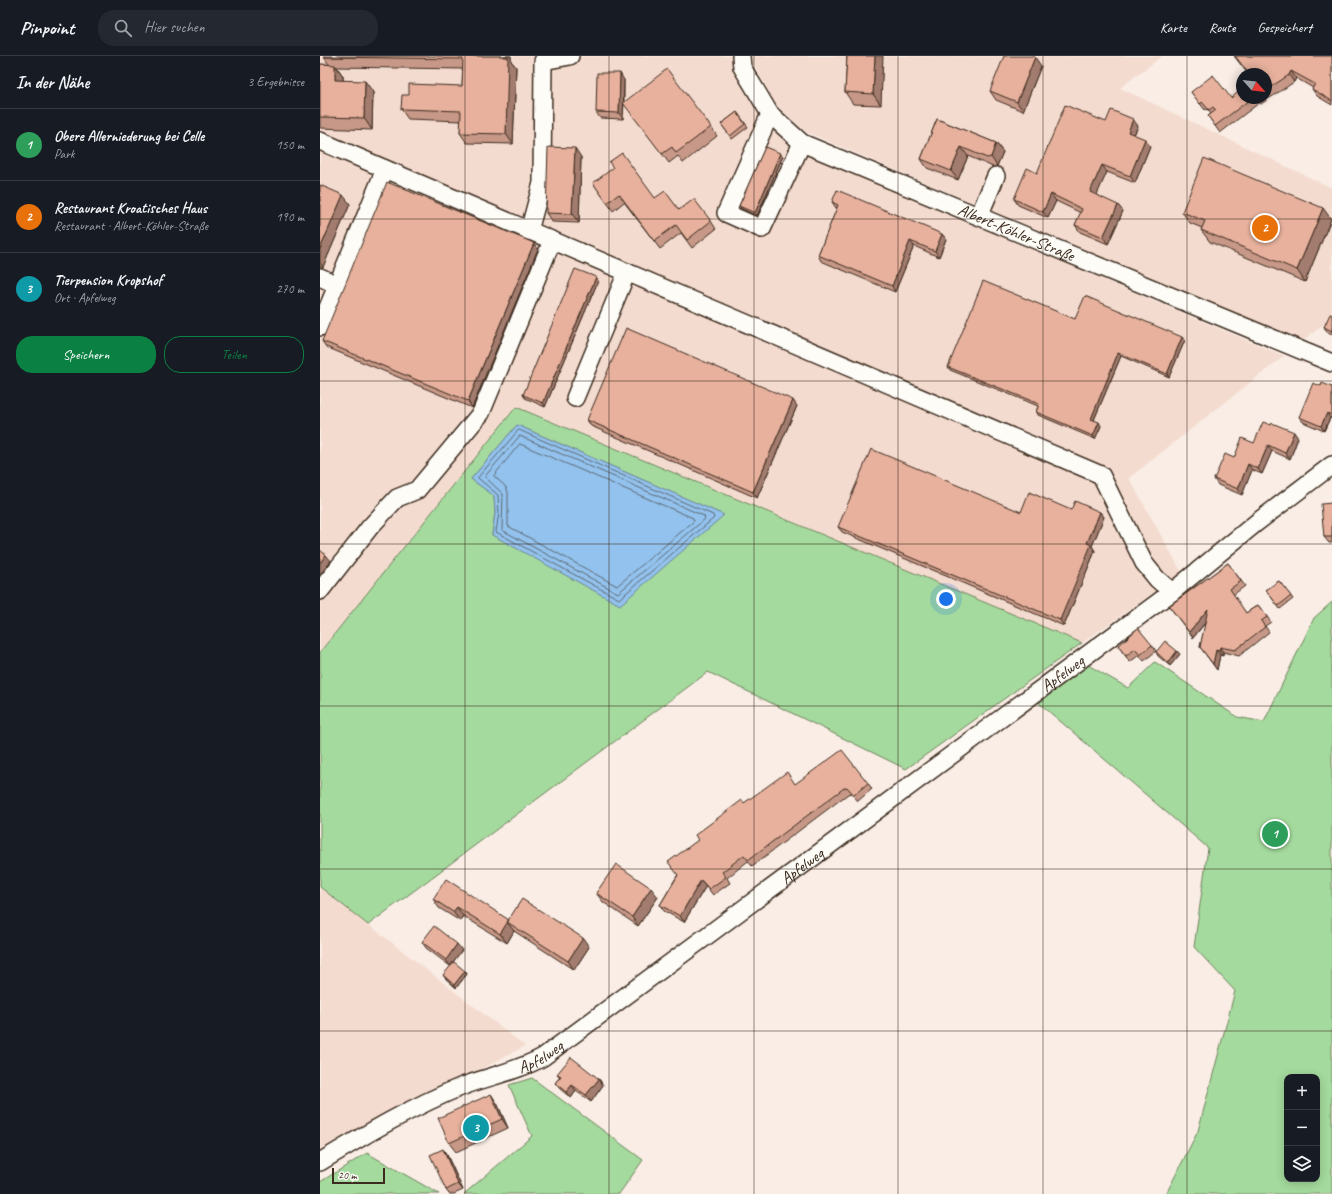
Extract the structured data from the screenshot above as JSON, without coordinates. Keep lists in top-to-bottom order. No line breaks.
{"streets":{"street":["Albert-Köhler-Straße","Apfelweg"]},"scale_bar":"20 m","north":"bottom right","page":{"header":"Pinpoint","search":"Hier suchen","nav":["Karte","Route","Gespeichert"],"heading":["In der Nähe","3 Ergebnisse"],"list":[{"mark":"1","name":"Obere Allerniederung bei Celle","note":"Park","value":"150 m"},{"mark":"2","name":"Restaurant Kroatisches Haus","note":"Restaurant · Albert-Köhler-Straße","value":"190 m"},{"mark":"3","name":"Tierpension Kropshof","note":"Ort · Apfelweg","value":"270 m"}],"pins":["2","1","3"],"buttons":["Speichern","Teilen"],"map_buttons":["+","−"],"scale":"20 m"}}
